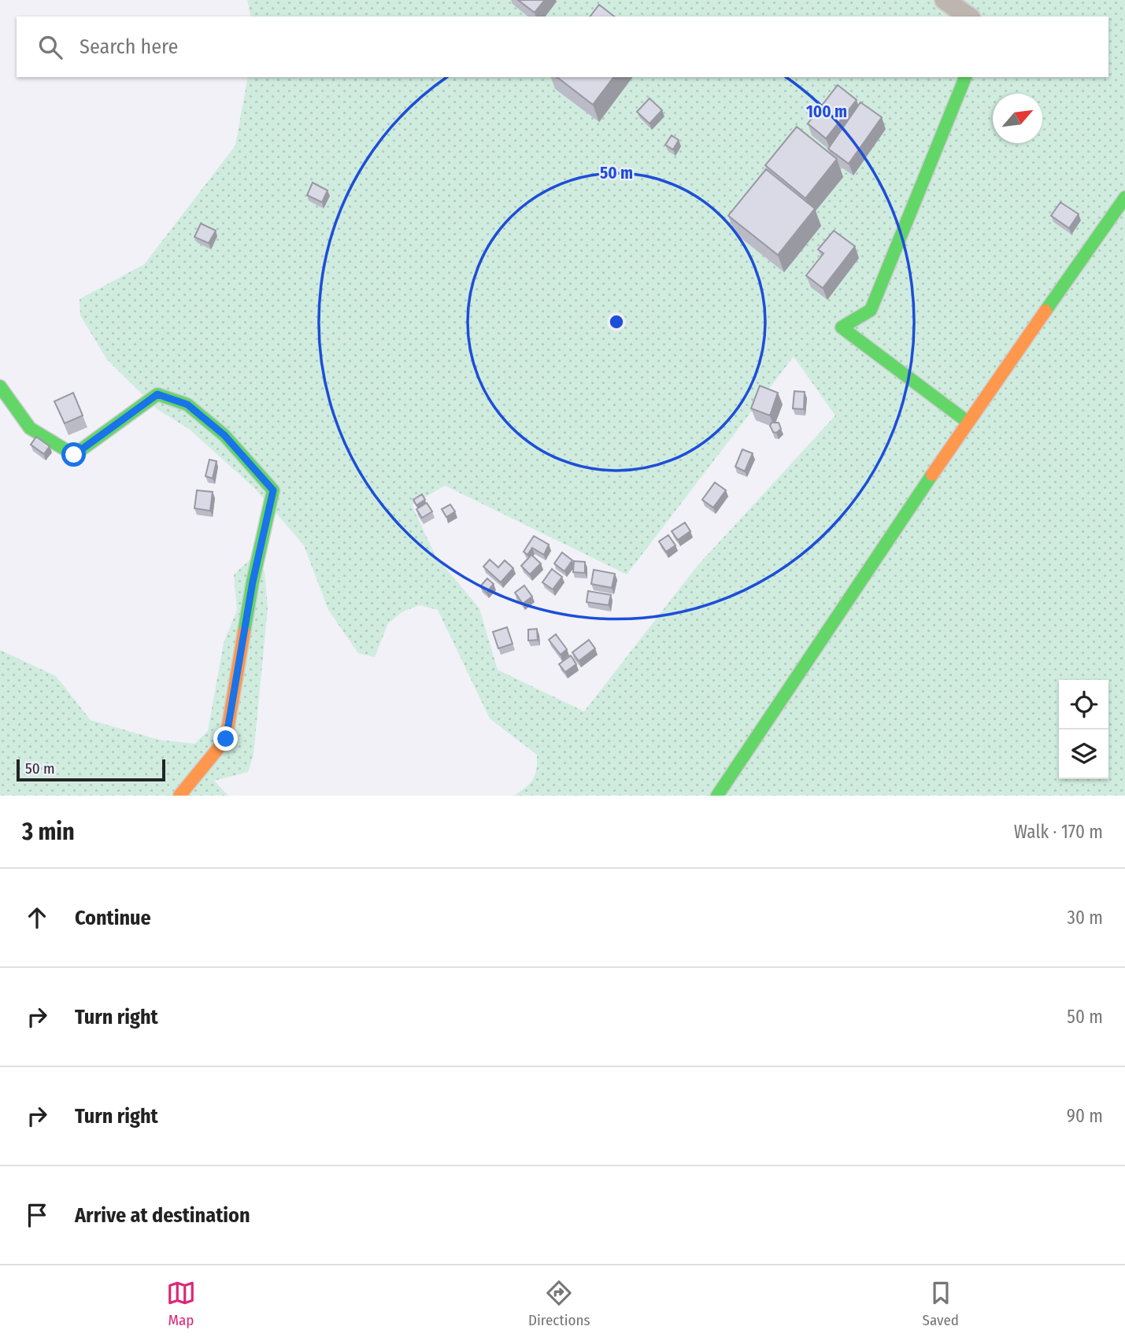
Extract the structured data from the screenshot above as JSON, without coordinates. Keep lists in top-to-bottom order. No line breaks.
{"scale_bar":"50 m","north":"top right","page":{"search":"Search here","scale":"50 m","heading":["3 min","Walk · 170 m"],"list":[["Continue","30 m"],["Turn right","50 m"],["Turn right","90 m"],"Arrive at destination"],"nav":["Map","Directions","Saved"]},"rings":["100 m","50 m"]}
